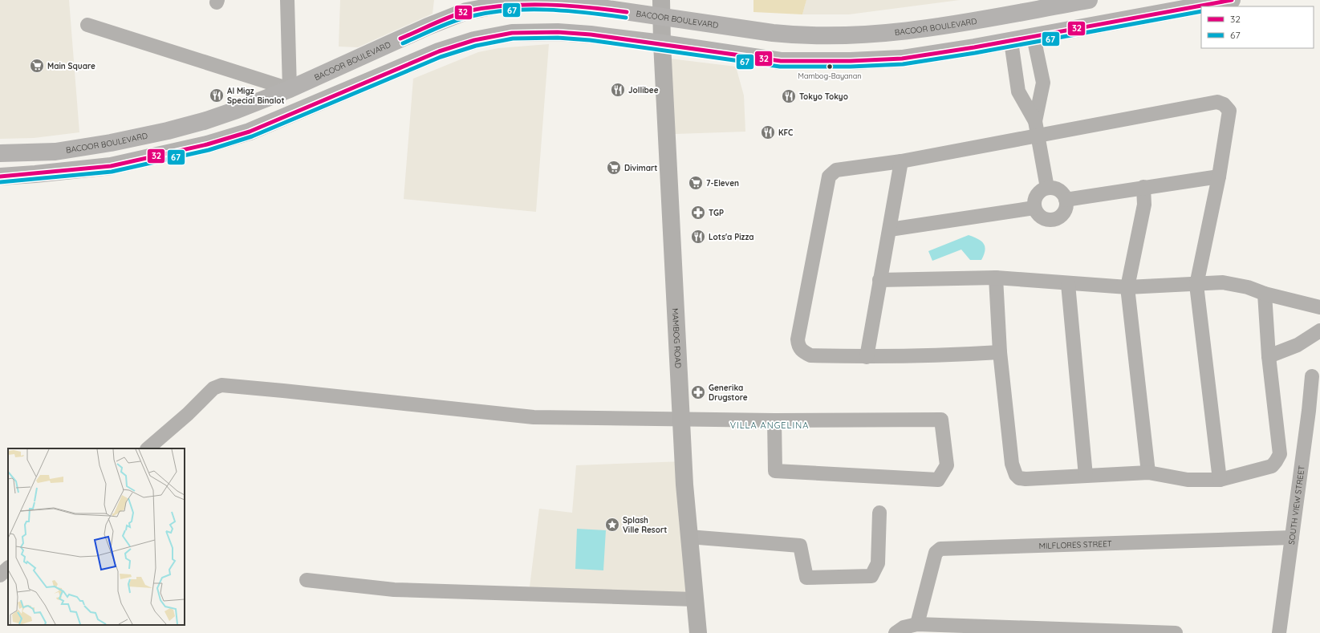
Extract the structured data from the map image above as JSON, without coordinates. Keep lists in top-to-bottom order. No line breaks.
{"streets":{"main road":["BACOOR BOULEVARD","MAMBOG ROAD"],"street":["SOUTH VIEW STREET","MILFLORES STREET"]},"crossings":[["BACOOR BOULEVARD","MAMBOG ROAD"],["SOUTH VIEW STREET","MILFLORES STREET"]],"districts":["VILLA ANGELINA"],"places":{"supermarket":["Main Square","Divimart","7-Eleven"],"other":["Mambog-Bayanan"],"restaurant":["Jollibee","Al Migz Special Binalot","Tokyo Tokyo","KFC","Lots'a Pizza"],"pharmacy":["TGP","Generika Drugstore"],"place":["Splash Ville Resort"]},"lines":["transit line 32","transit line 67"],"legend":["32","67"]}
